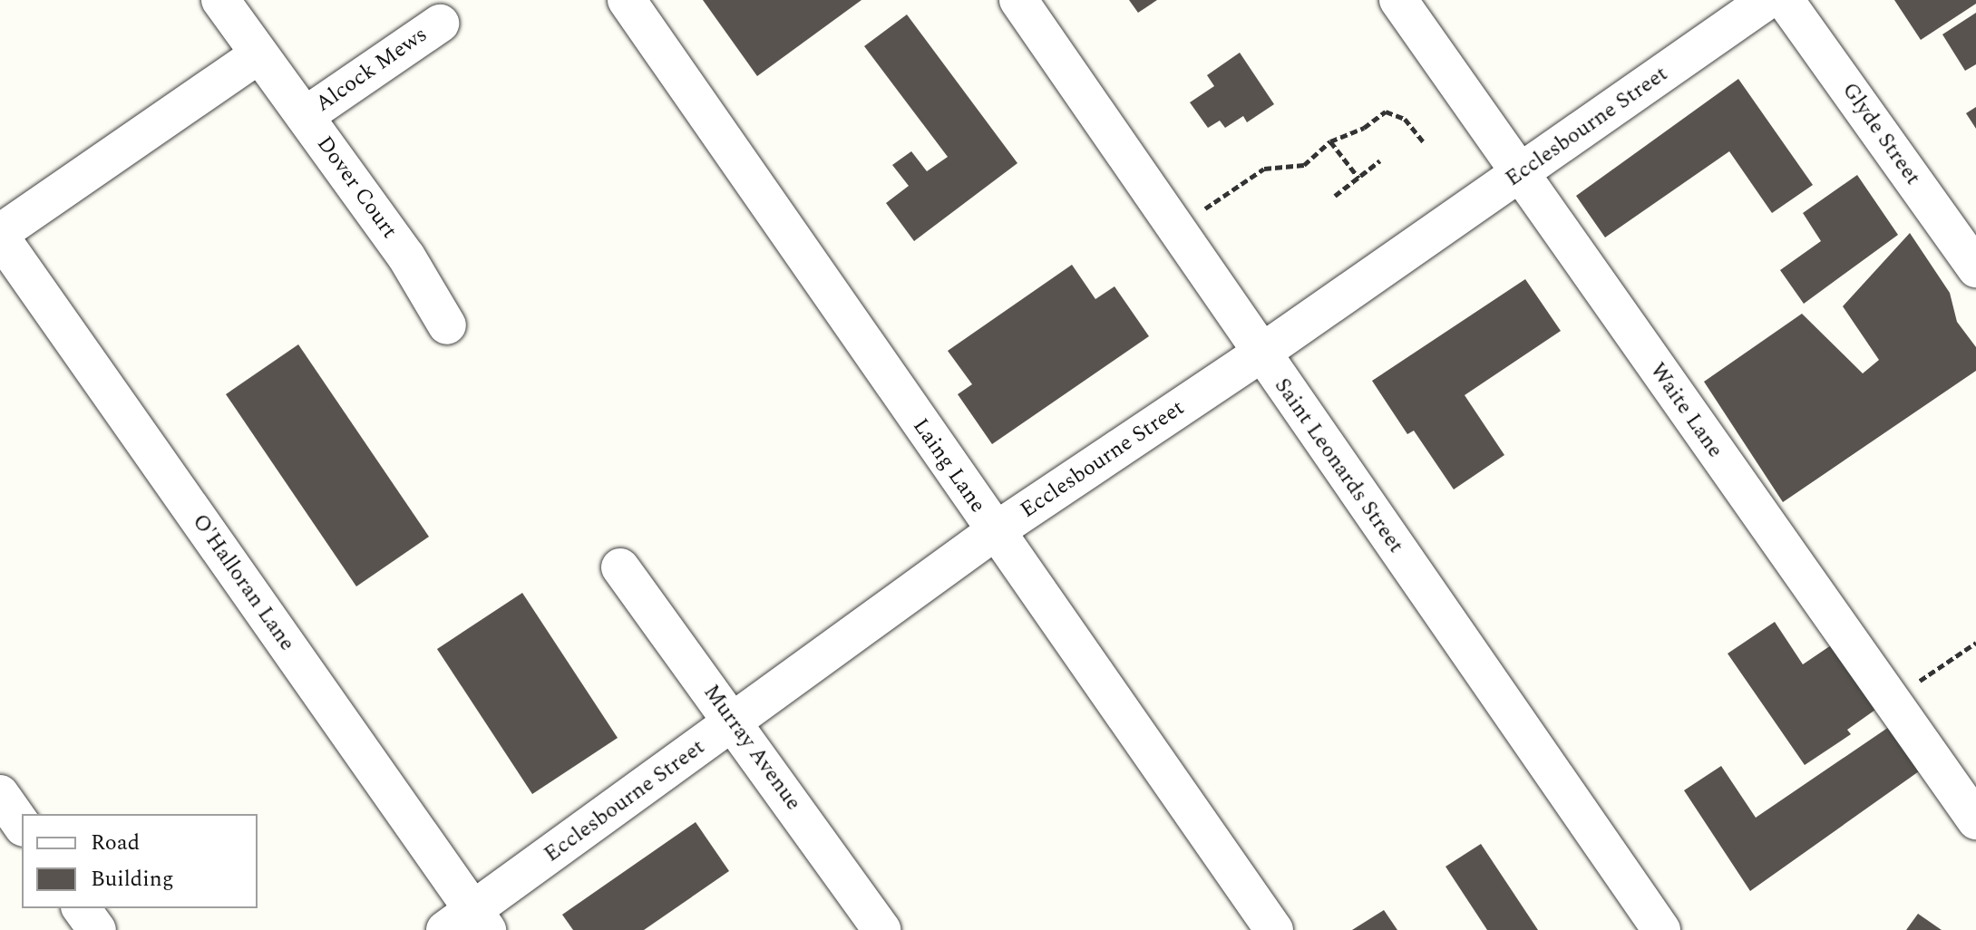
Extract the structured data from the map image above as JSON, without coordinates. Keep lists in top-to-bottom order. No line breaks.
{"streets":{"street":["Alcock Mews","Ecclesbourne Street","Glyde Street","Dover Court","Waite Lane","Laing Lane","Saint Leonards Street","O'Halloran Lane","Murray Avenue"]},"crossings":[["Alcock Mews","Dover Court"],["Ecclesbourne Street","Waite Lane"],["Ecclesbourne Street","Laing Lane"],["Ecclesbourne Street","Saint Leonards Street"],["Ecclesbourne Street","O'Halloran Lane"],["Ecclesbourne Street","Murray Avenue"]],"legend":["Road","Building"]}
